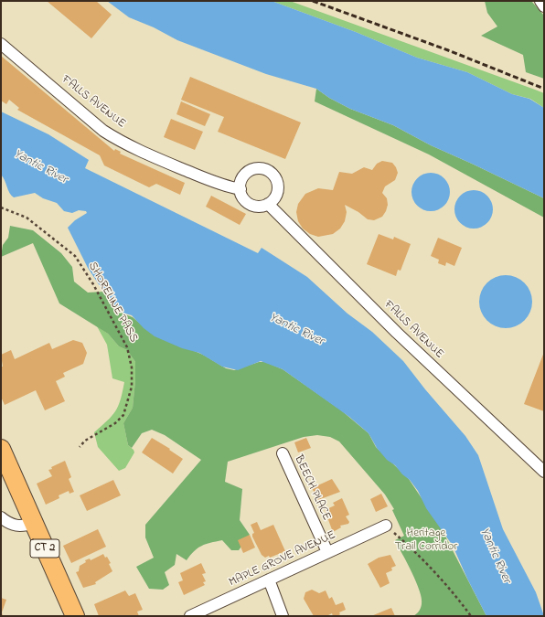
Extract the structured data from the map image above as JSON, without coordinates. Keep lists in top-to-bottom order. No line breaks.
{"streets":{"highway":["CT 2"],"street":["FALLS AVENUE","BEECH PLACE","MAPLE GROVE AVENUE"],"path":["SHORELINE PASS"]},"crossings":[["BEECH PLACE","MAPLE GROVE AVENUE"]],"water":["Yantic River"],"parks":["Heritage Trail Corridor"]}
